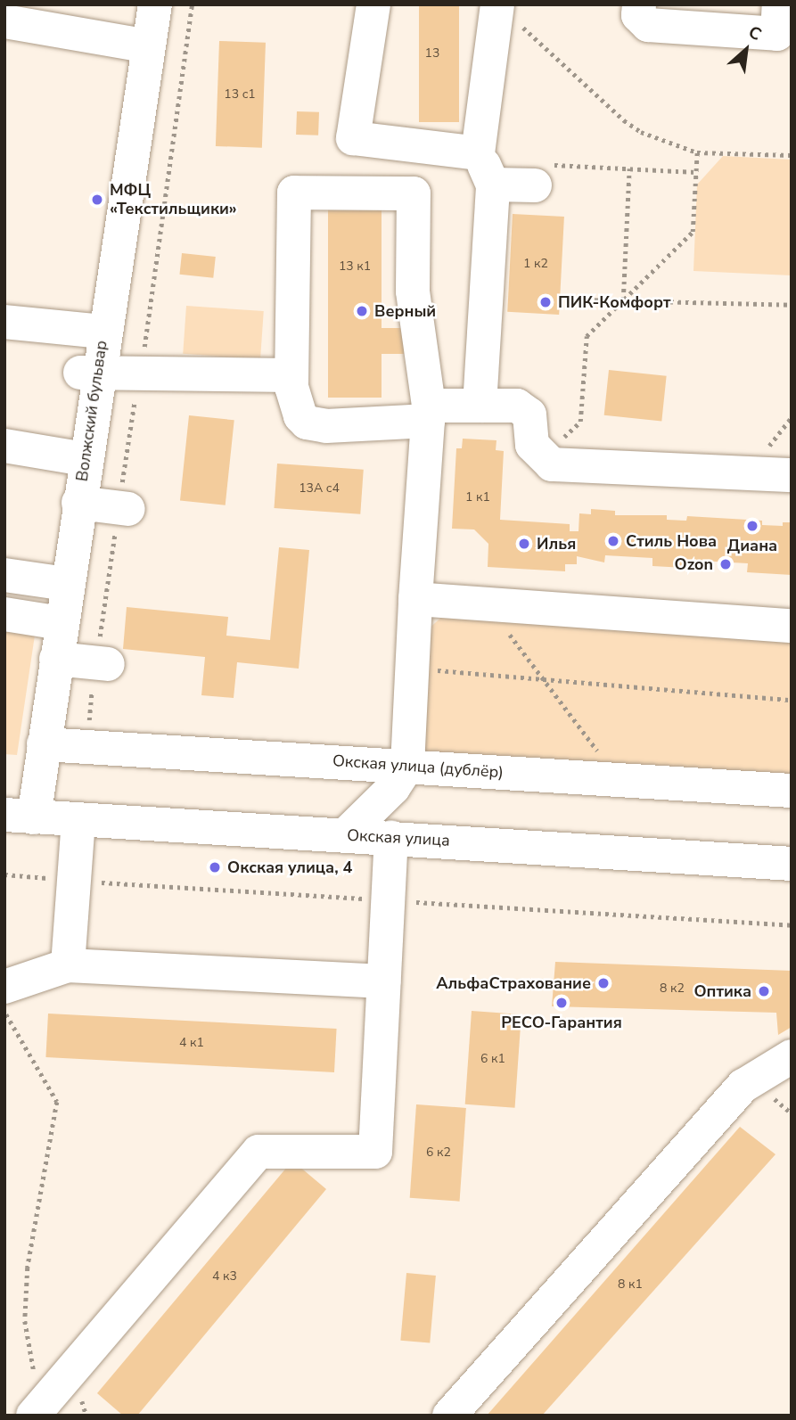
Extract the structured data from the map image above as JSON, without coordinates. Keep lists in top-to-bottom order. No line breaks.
{"streets":{"street":["Волжский бульвар","Окская улица (дублёр)","Окская улица"]},"crossings":[["Волжский бульвар","Окская улица (дублёр)"],["Волжский бульвар","Окская улица"]],"places":["МФЦ «Текстильщики»","ПИК-Комфорт","Верный","Диана","Стиль Нова","Илья","Ozon","Окская улица, 4","АльфаСтрахование","Оптика","РЕСО-Гарантия"],"house_numbers":["13","13 с1","1 к2","13 к1","13А с4","1 к1","8 к2","4 к1","6 к1","6 к2","4 к3","8 к1"],"north":"top right"}
